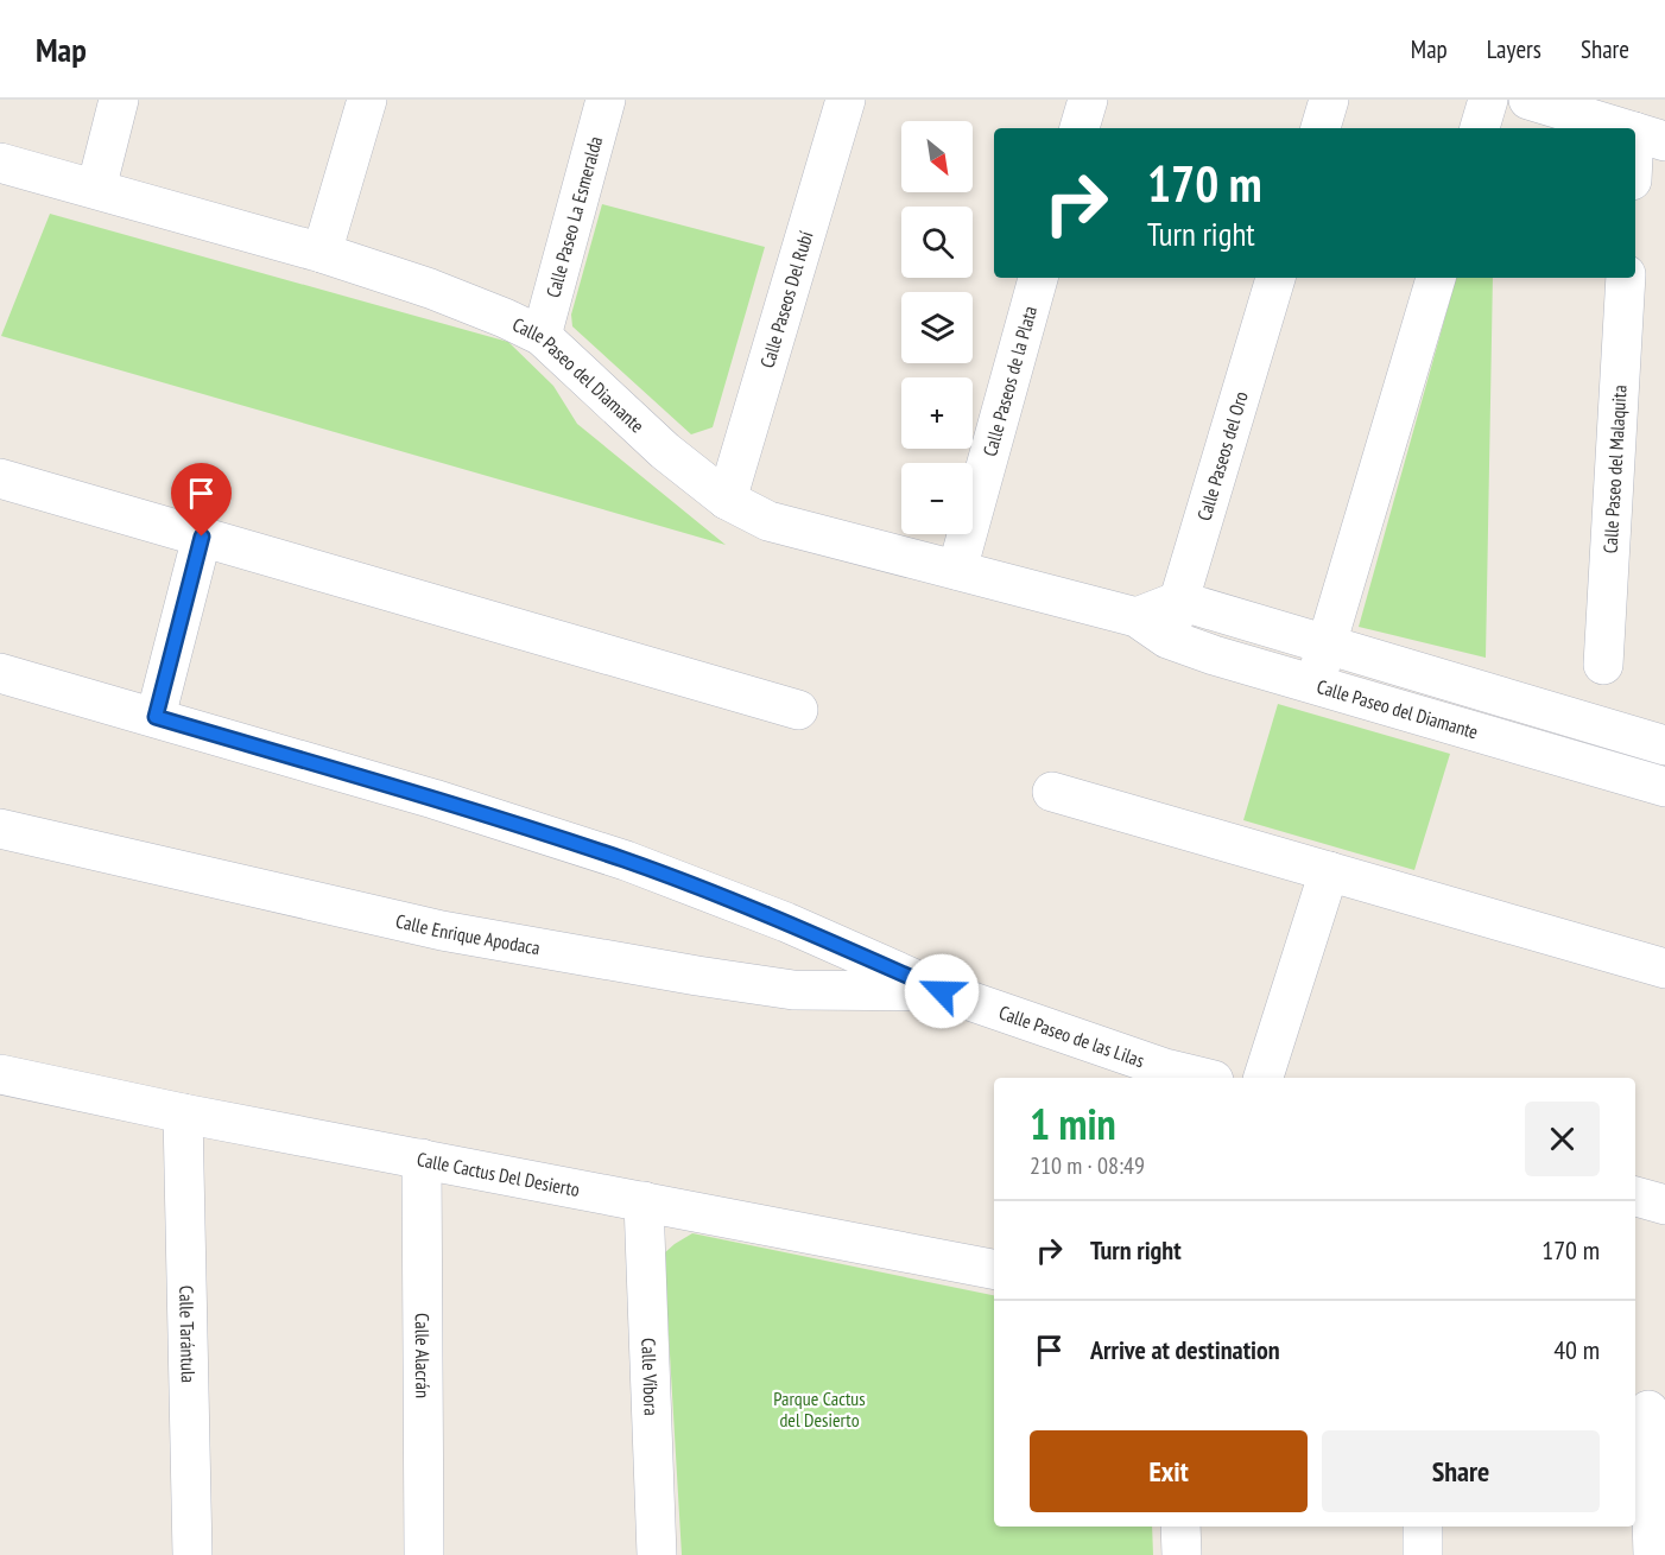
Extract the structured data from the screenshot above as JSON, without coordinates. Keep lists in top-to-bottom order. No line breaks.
{"streets":{"street":["Calle Paseo La Esmeralda","Calle Paseos Del Rubí","Calle Paseo del Diamante","Calle Paseos de la Plata","Calle Paseos del Oro","Calle Paseo del Malaquita","Calle Enrique Apodaca","Calle Paseo de las Lilas","Calle Cactus Del Desierto","Calle Tarántula","Calle Alacrán","Calle Víbora"]},"crossings":[["Calle Paseo La Esmeralda","Calle Paseo del Diamante"],["Calle Paseos Del Rubí","Calle Paseo del Diamante"],["Calle Paseo del Diamante","Calle Paseos de la Plata"],["Calle Enrique Apodaca","Calle Paseo de las Lilas"],["Calle Cactus Del Desierto","Calle Tarántula"],["Calle Cactus Del Desierto","Calle Alacrán"],["Calle Cactus Del Desierto","Calle Víbora"]],"parks":["Parque Cactus del Desierto"],"north":"bottom right","page":{"header":"Map","nav":["Map","Layers","Share"],"map_buttons":["+","−"],"turn":["170 m","Turn right"],"heading":["1 min","210 m · 08:49"],"list":[{"name":"Turn right","value":"170 m"},{"name":"Arrive at destination","value":"40 m"}],"buttons":["Exit","Share"]}}
